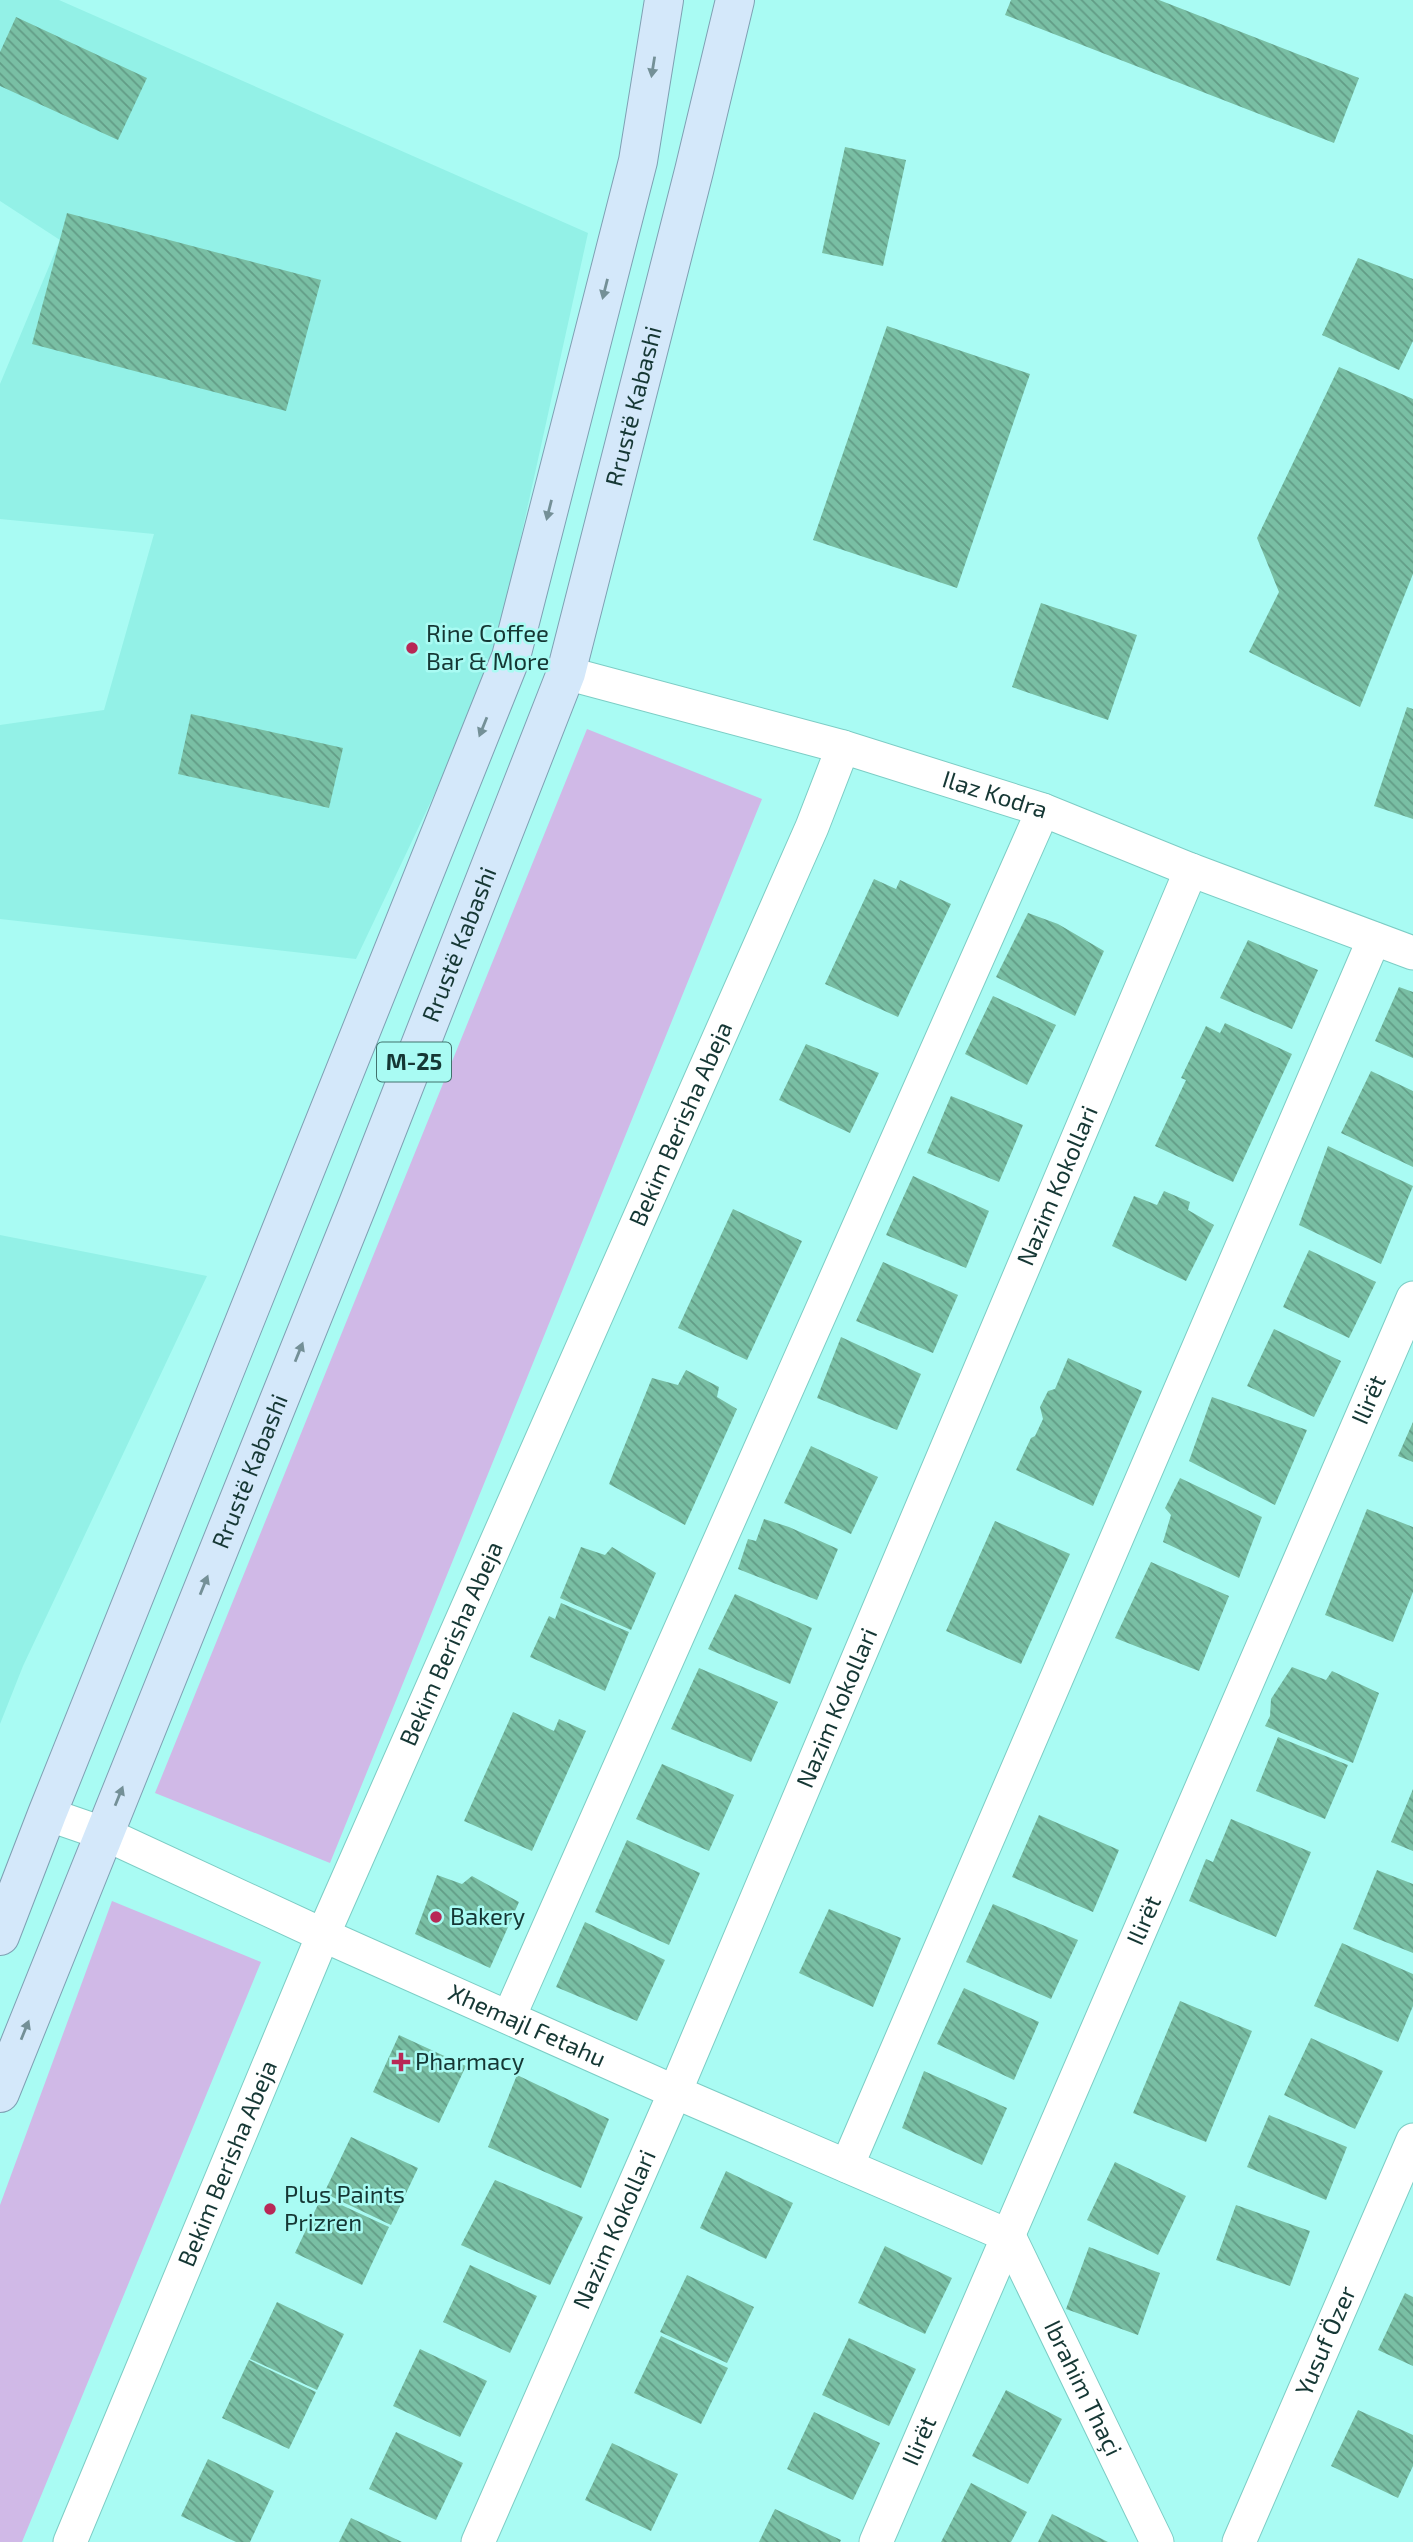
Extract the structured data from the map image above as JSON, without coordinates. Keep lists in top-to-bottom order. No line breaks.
{"streets":{"main road":["Rrustë Kabashi","M-25"],"street":["Ilaz Kodra","Bekim Berisha Abeja","Nazim Kokollari","Ilirët","Xhemajl Fetahu","Yusuf Özer","Ibrahim Thaçi"]},"crossings":[["Rrustë Kabashi","Ilaz Kodra"],["Rrustë Kabashi","Xhemajl Fetahu"],["Ilaz Kodra","Bekim Berisha Abeja"],["Ilaz Kodra","Nazim Kokollari"],["M-25","Xhemajl Fetahu"],["Bekim Berisha Abeja","Xhemajl Fetahu"],["Nazim Kokollari","Xhemajl Fetahu"],["Ilirët","Xhemajl Fetahu"],["Ilirët","Ibrahim Thaçi"],["Xhemajl Fetahu","Ibrahim Thaçi"]],"places":{"other":["Rine Coffee Bar & More","Bakery","Plus Paints Prizren"],"health":["Pharmacy"]}}
